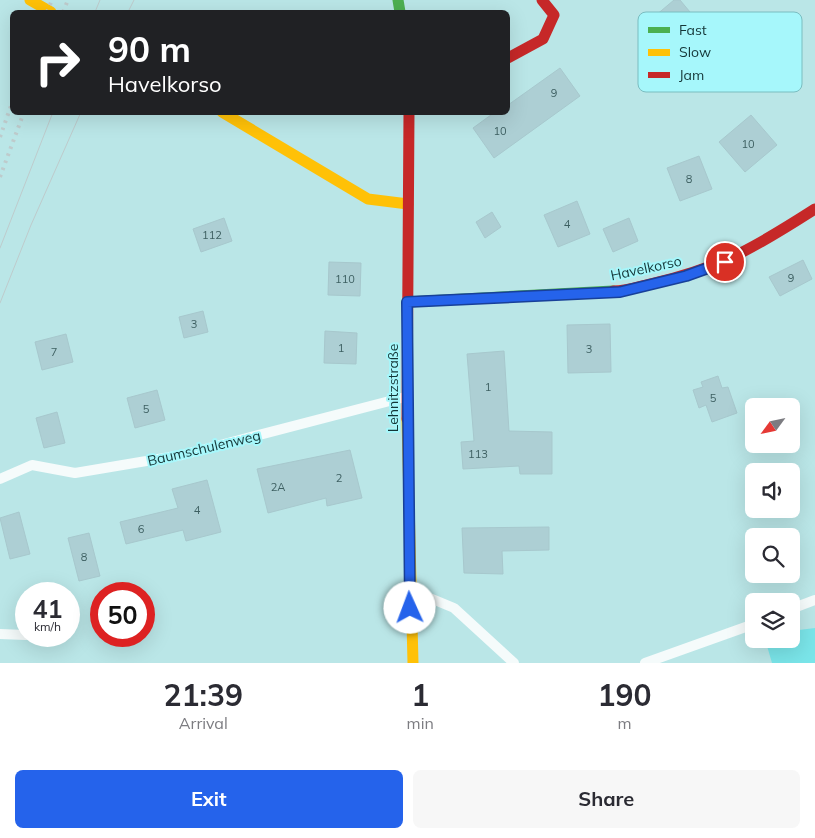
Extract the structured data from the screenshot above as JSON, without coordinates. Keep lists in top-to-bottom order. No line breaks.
{"streets":{"main road":["Havelkorso","Lehnitzstraße"],"lane":["Baumschulenweg"]},"crossings":[["Havelkorso","Lehnitzstraße"],["Lehnitzstraße","Baumschulenweg"]],"house_numbers":["9","10","10","8","4","112","9","110","3","1","3","7","1","5","5","113","2","2A","4","6","8"],"legend":["Fast","Slow","Jam"],"north":"bottom left","page":{"turn":["90 m","Havelkorso"],"speed":"41 km/h","limit":"50","eta":["21:39","Arrival","1","min","190","m"],"buttons":["Exit","Share"]}}
